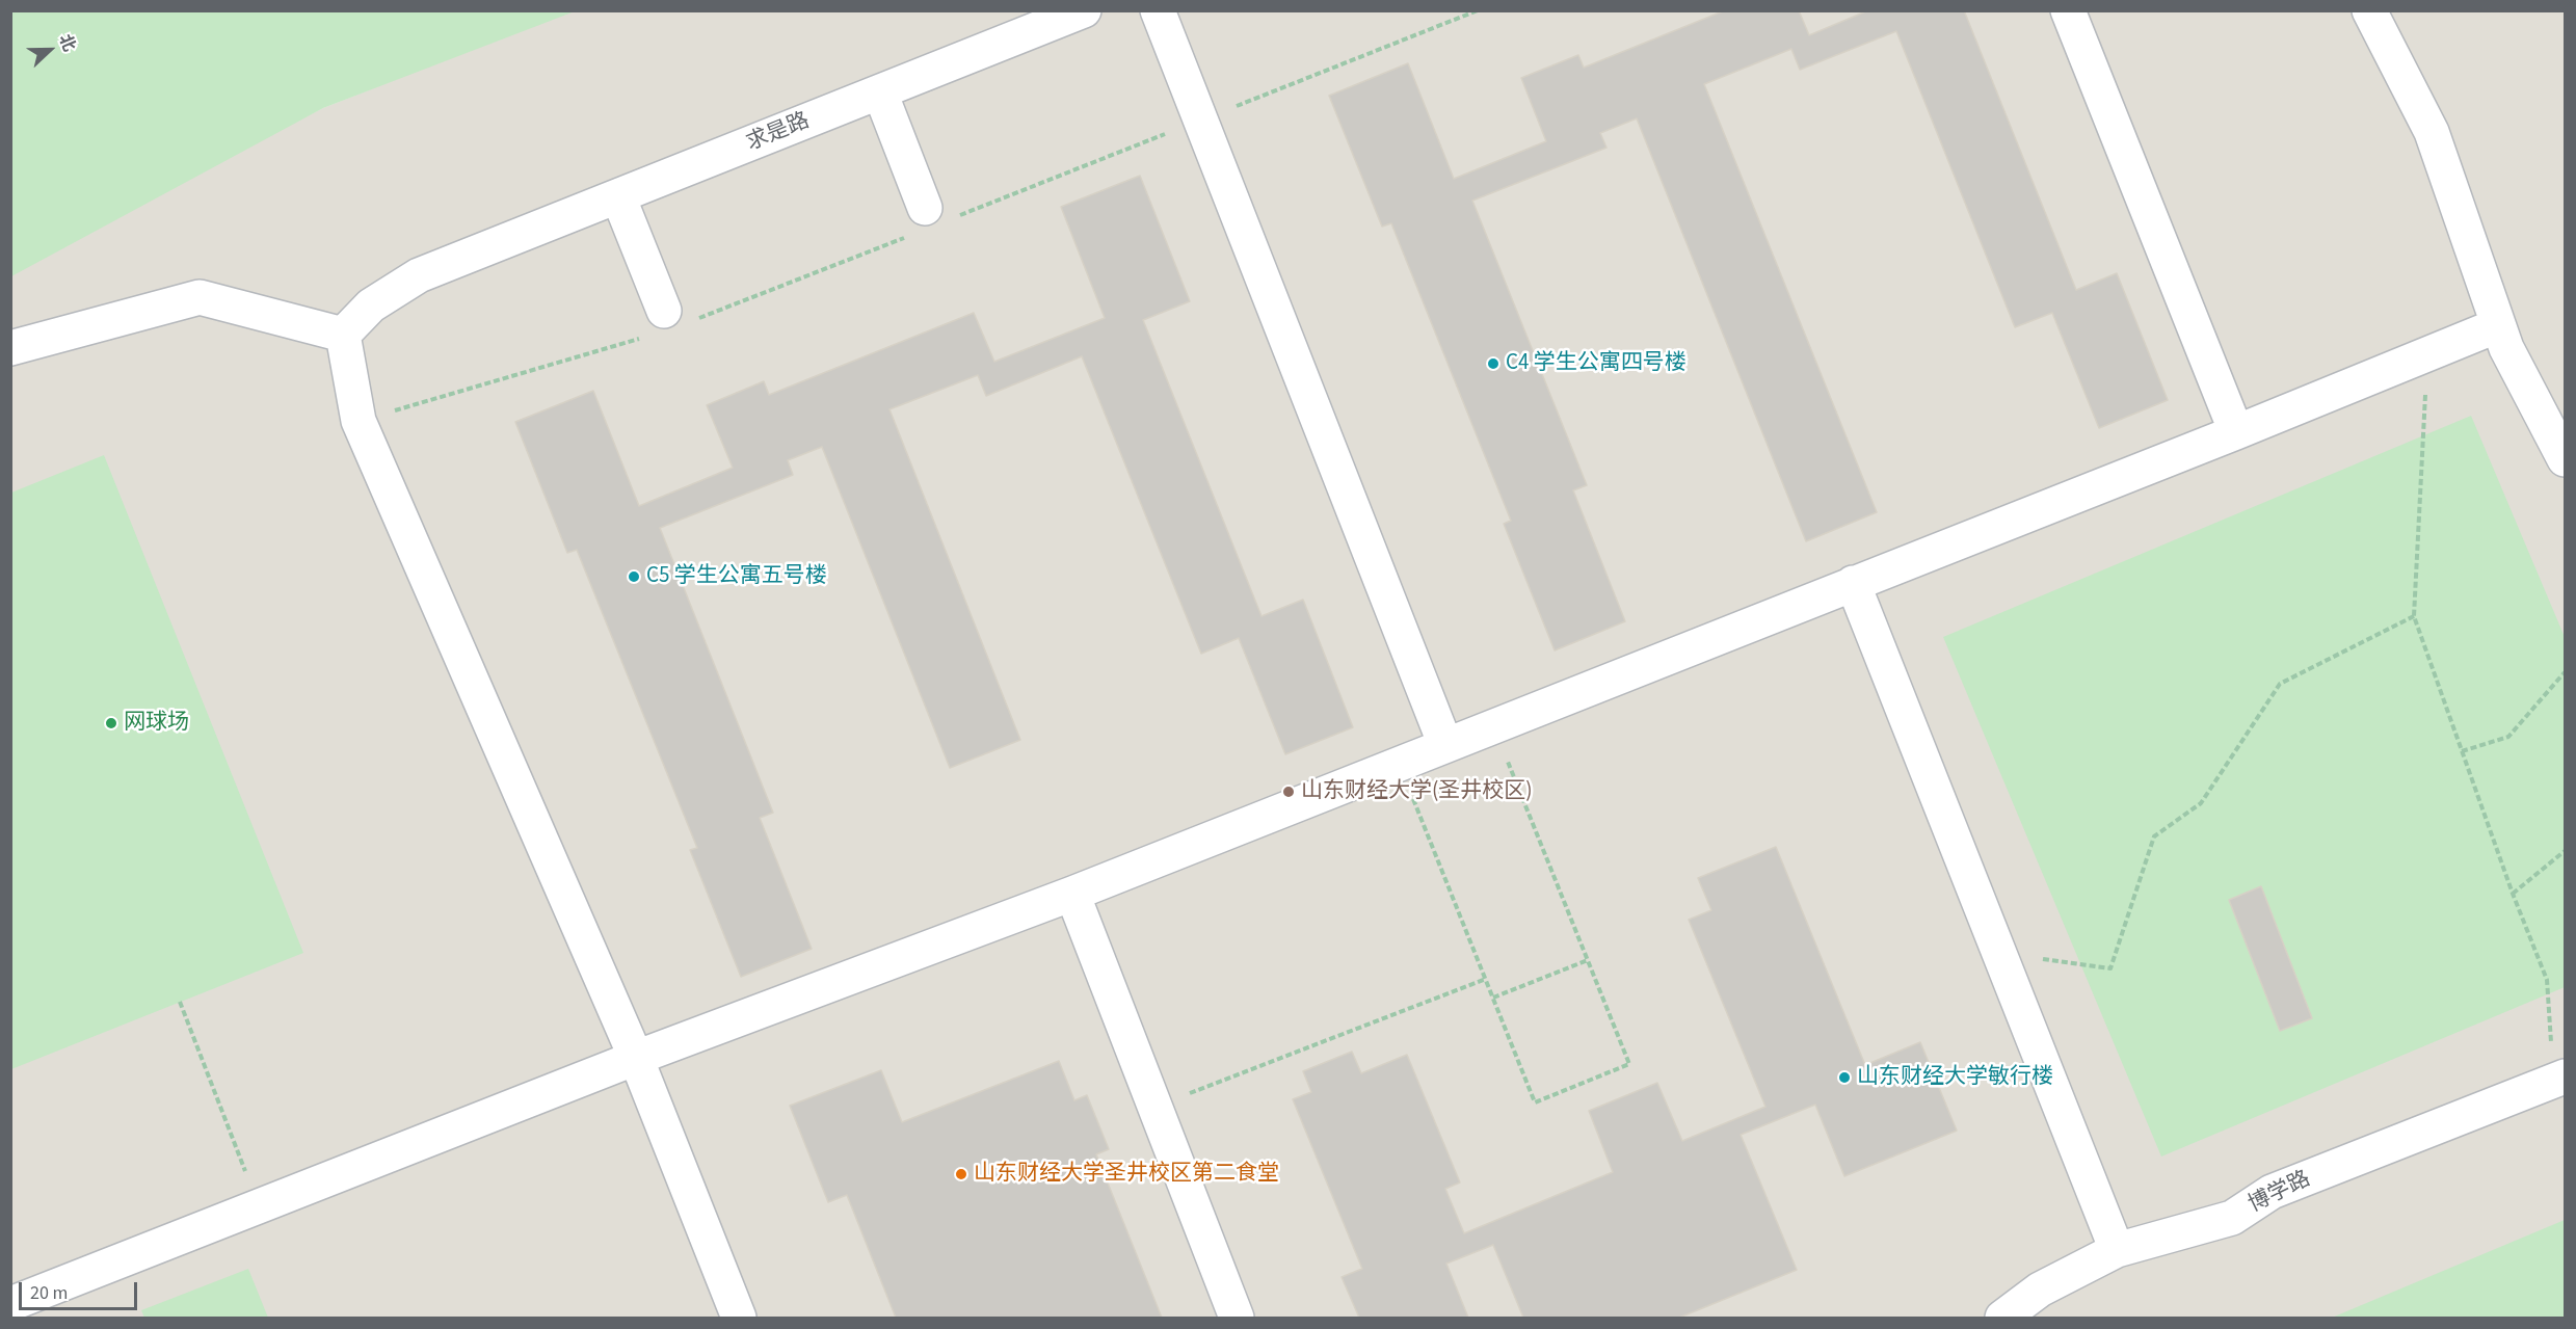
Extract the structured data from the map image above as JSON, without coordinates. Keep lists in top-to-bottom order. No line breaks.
{"streets":{"street":["求是路","博学路"]},"places":["C4 学生公寓四号楼","C5 学生公寓五号楼","网球场","山东财经大学(圣井校区)","山东财经大学敏行楼","山东财经大学圣井校区第二食堂"],"scale_bar":"20 m","north":"right"}
